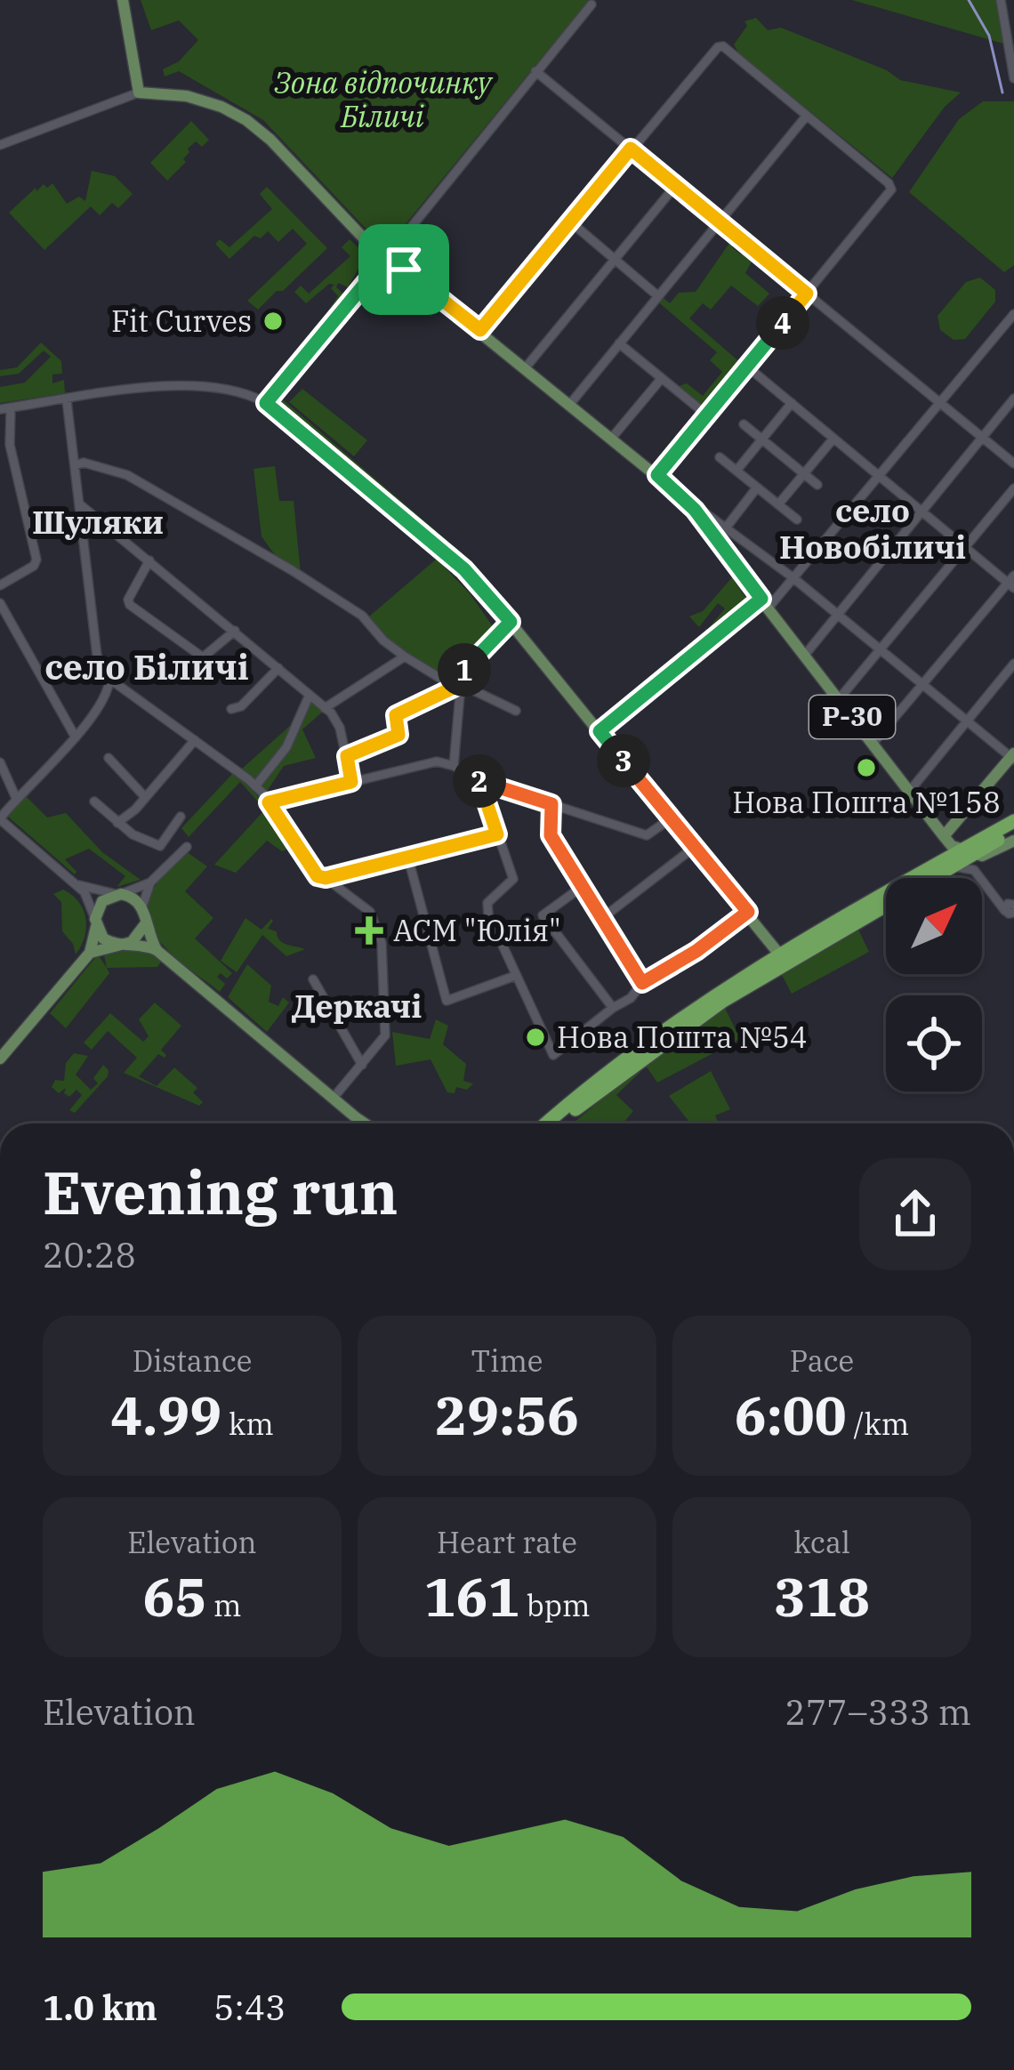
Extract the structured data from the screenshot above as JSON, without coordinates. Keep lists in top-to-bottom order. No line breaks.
{"streets":{"main road":["Р-30"]},"districts":["село Новобіличі","Шуляки","село Біличі","Деркачі"],"parks":["Зона відпочинку Біличі"],"places":{"other":["Fit Curves","Нова Пошта №158","Нова Пошта №54"],"health":["АСМ \"Юлія\""]},"north":"top right","page":{"pins":["4","1","3","2"],"heading":["Evening run","20:28"],"stats":[["Distance","4.99 km"],["Time","29:56"],["Pace","6:00 /km"],["Elevation","65 m"],["Heart rate","161 bpm"],["kcal","318"]],"chart":["Elevation","277–333 m"],"list":[{"name":"1.0 km","note":"5:43"}]}}
